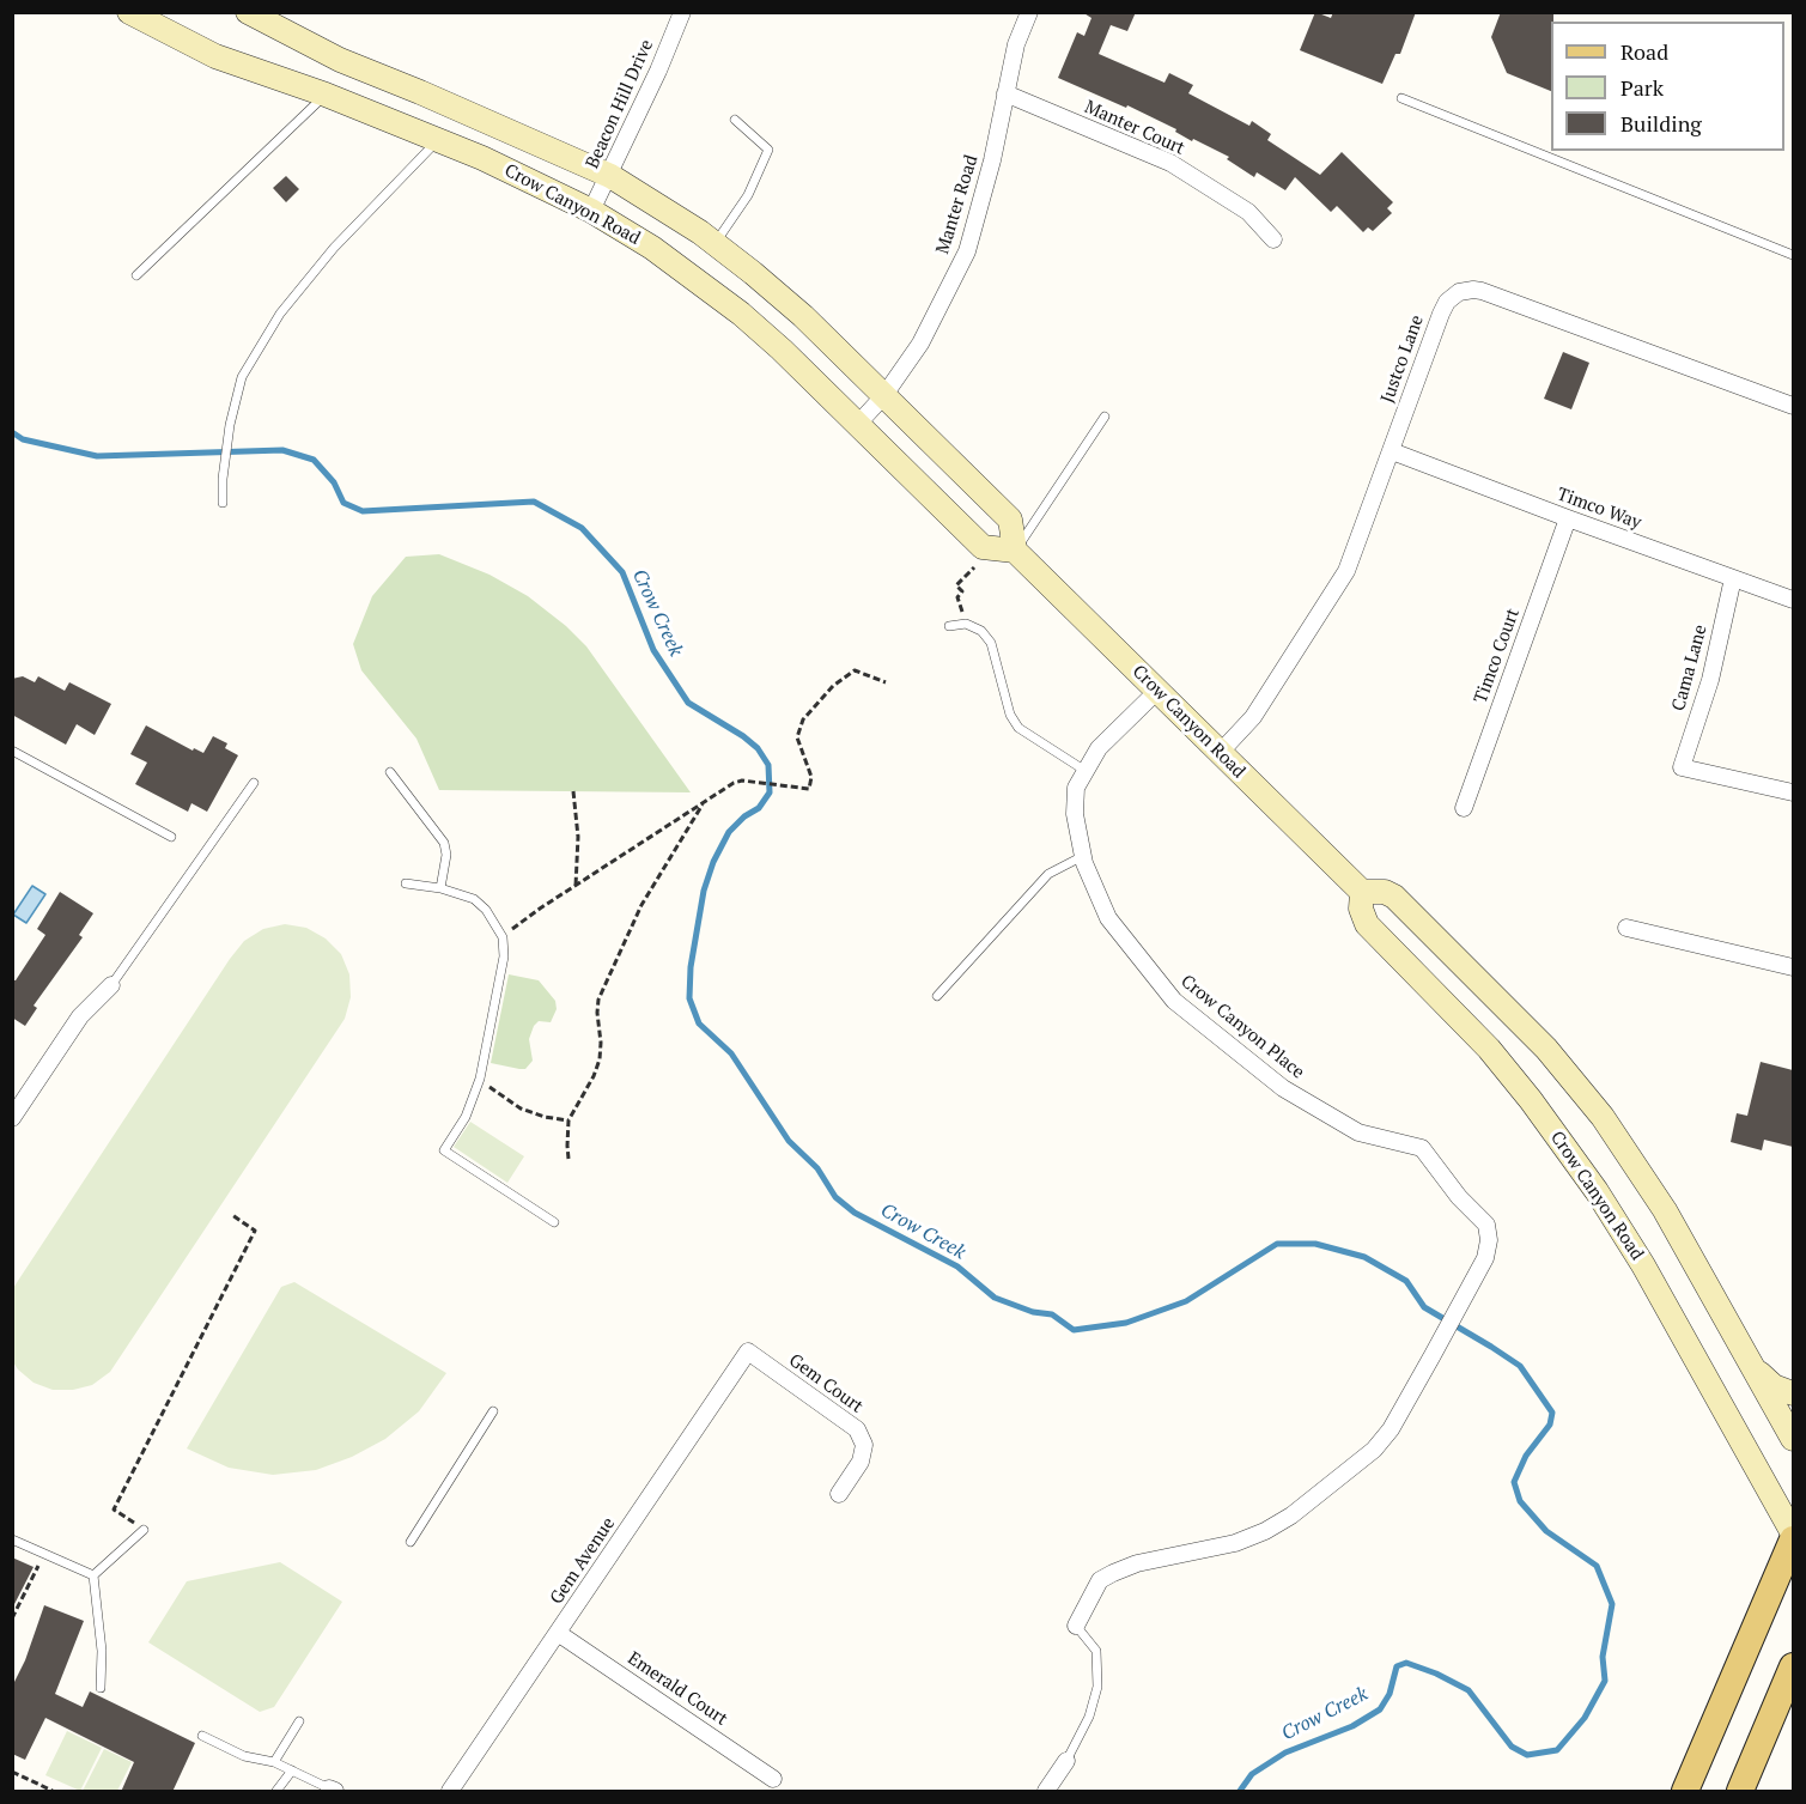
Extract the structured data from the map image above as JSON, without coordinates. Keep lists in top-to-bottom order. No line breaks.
{"streets":{"main road":["Crow Canyon Road"],"street":["Beacon Hill Drive","Manter Court","Manter Road","Justco Lane","Timco Way","Timco Court","Cama Lane","Crow Canyon Place","Gem Court","Gem Avenue","Emerald Court"]},"crossings":[["Beacon Hill Drive","Crow Canyon Road"],["Manter Court","Manter Road"],["Crow Canyon Road","Manter Road"],["Crow Canyon Road","Justco Lane"],["Crow Canyon Road","Crow Canyon Place"],["Justco Lane","Timco Way"],["Timco Way","Timco Court"],["Timco Way","Cama Lane"],["Gem Court","Gem Avenue"],["Gem Avenue","Emerald Court"]],"water":["Crow Creek"],"legend":["Road","Park","Building"]}
